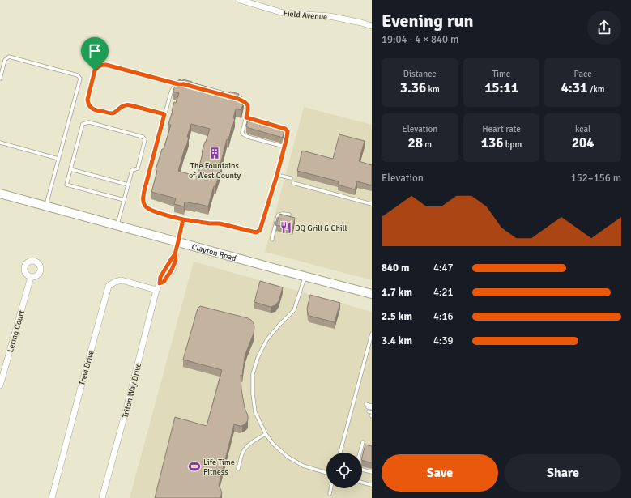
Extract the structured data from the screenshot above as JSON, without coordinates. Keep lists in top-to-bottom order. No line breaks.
{"streets":{"main road":["Clayton Road"],"street":["Field Avenue","Lering Court","Trevi Drive","Triton Way Drive"]},"crossings":[["Clayton Road","Triton Way Drive"],["Trevi Drive","Triton Way Drive"]],"places":{"building":["The Fountains of West County"],"restaurant":["DQ Grill & Chill"],"sports":["Life Time Fitness"]},"page":{"heading":["Evening run","19:04 · 4 × 840 m"],"stats":[["Distance","3.36 km"],["Time","15:11"],["Pace","4:31 /km"],["Elevation","28 m"],["Heart rate","136 bpm"],["kcal","204"]],"chart":["Elevation","152–156 m"],"list":[{"name":"840 m","note":"4:47"},{"name":"1.7 km","note":"4:21"},{"name":"2.5 km","note":"4:16"},{"name":"3.4 km","note":"4:39"}],"buttons":["Save","Share"]}}
